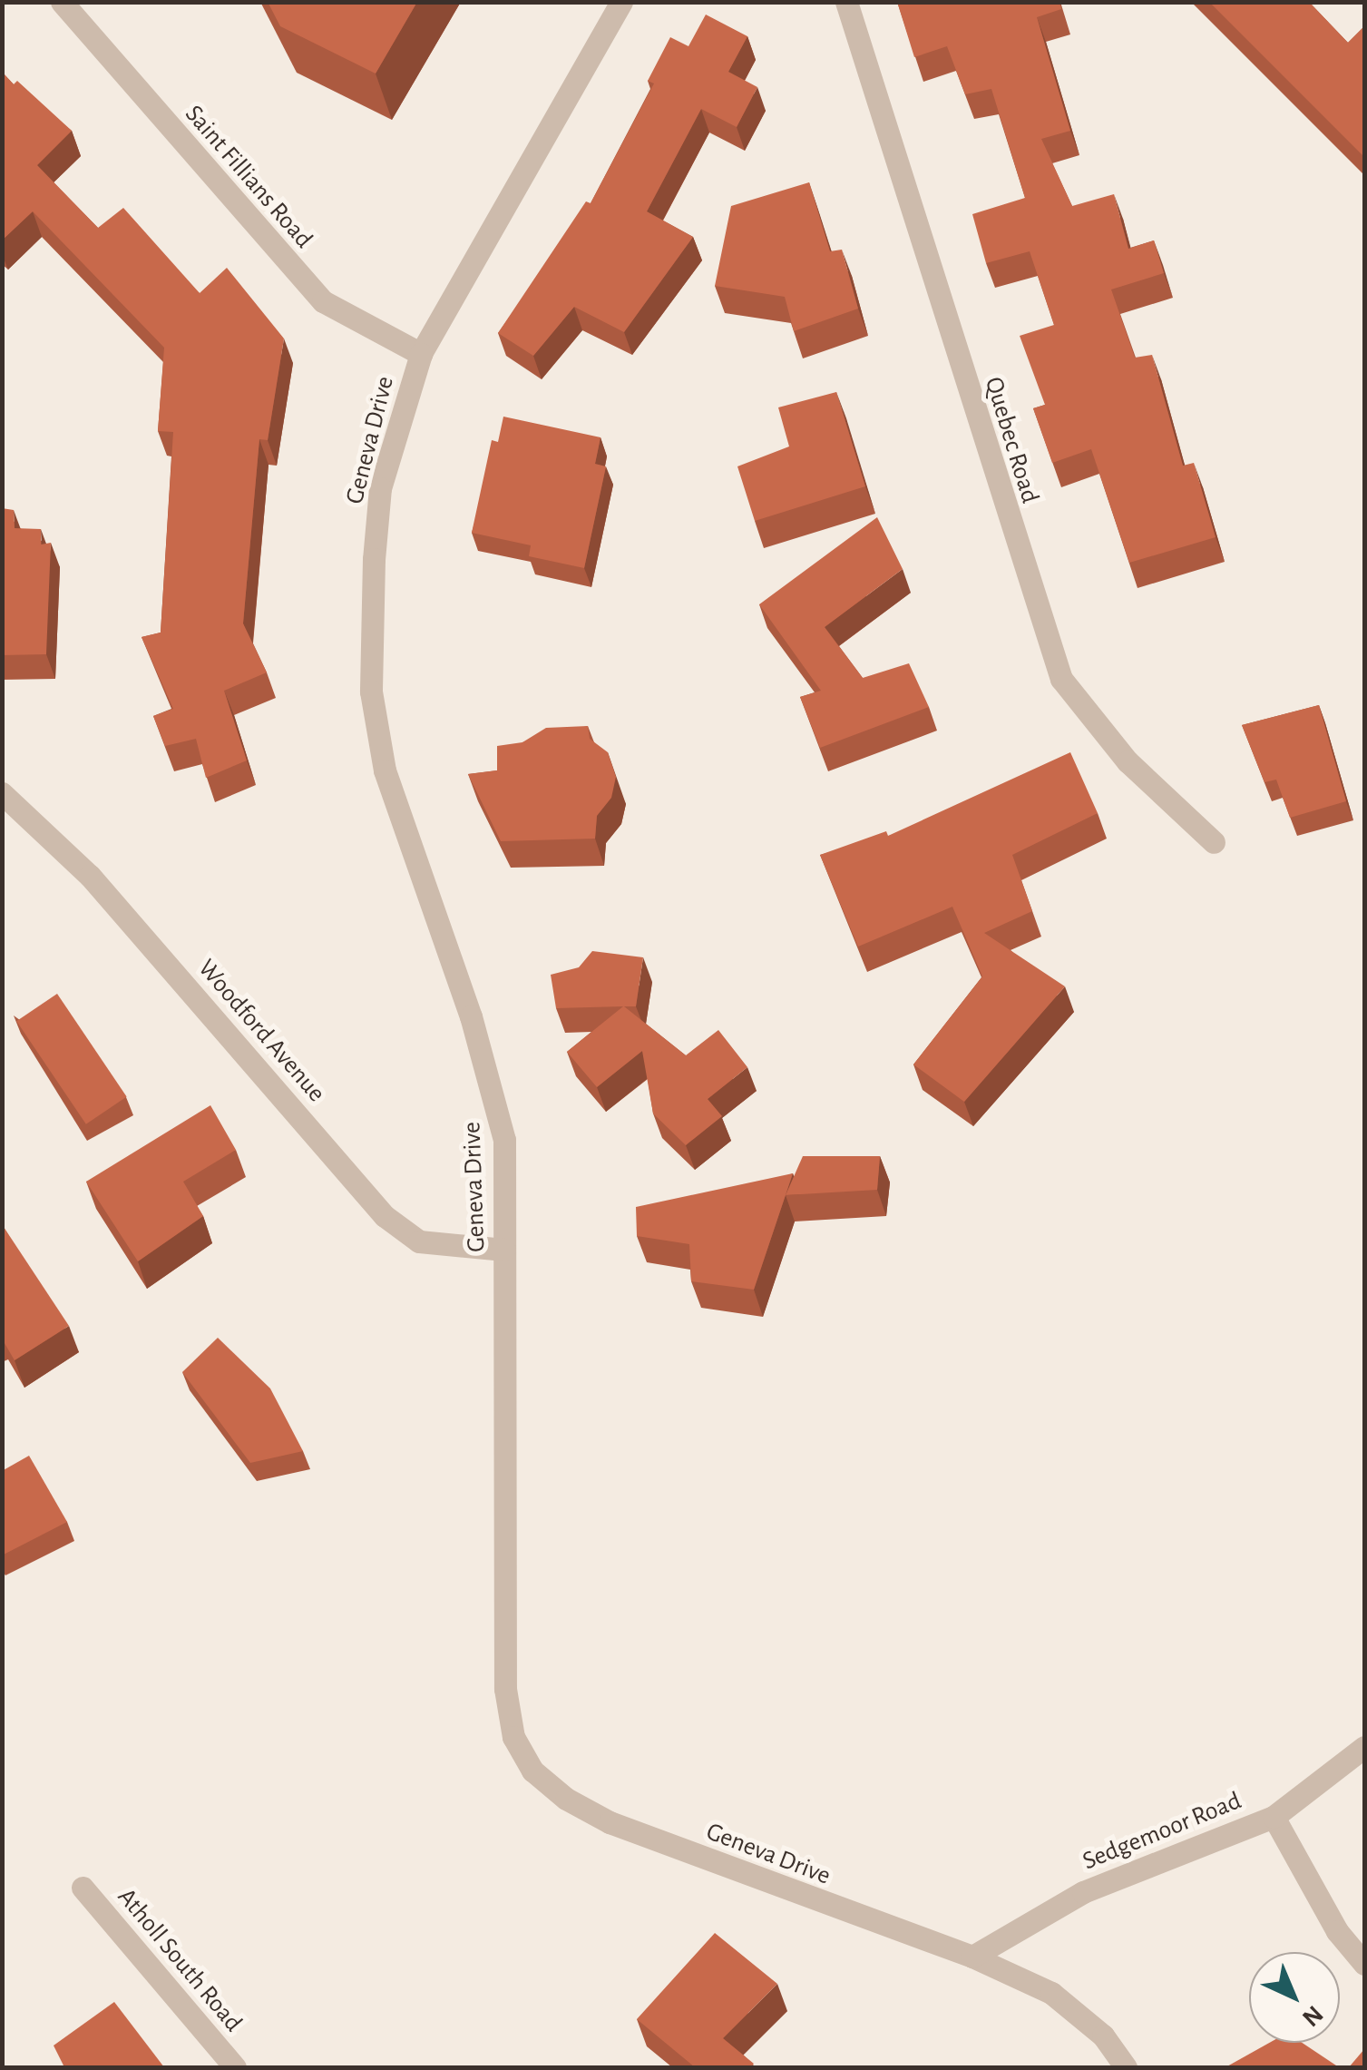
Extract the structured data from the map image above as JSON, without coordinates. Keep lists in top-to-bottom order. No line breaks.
{"streets":{"street":["Saint Fillians Road","Geneva Drive","Quebec Road","Woodford Avenue","Sedgemoor Road","Atholl South Road"]},"crossings":[["Saint Fillians Road","Geneva Drive"],["Geneva Drive","Woodford Avenue"],["Geneva Drive","Sedgemoor Road"]],"north":"bottom right"}
